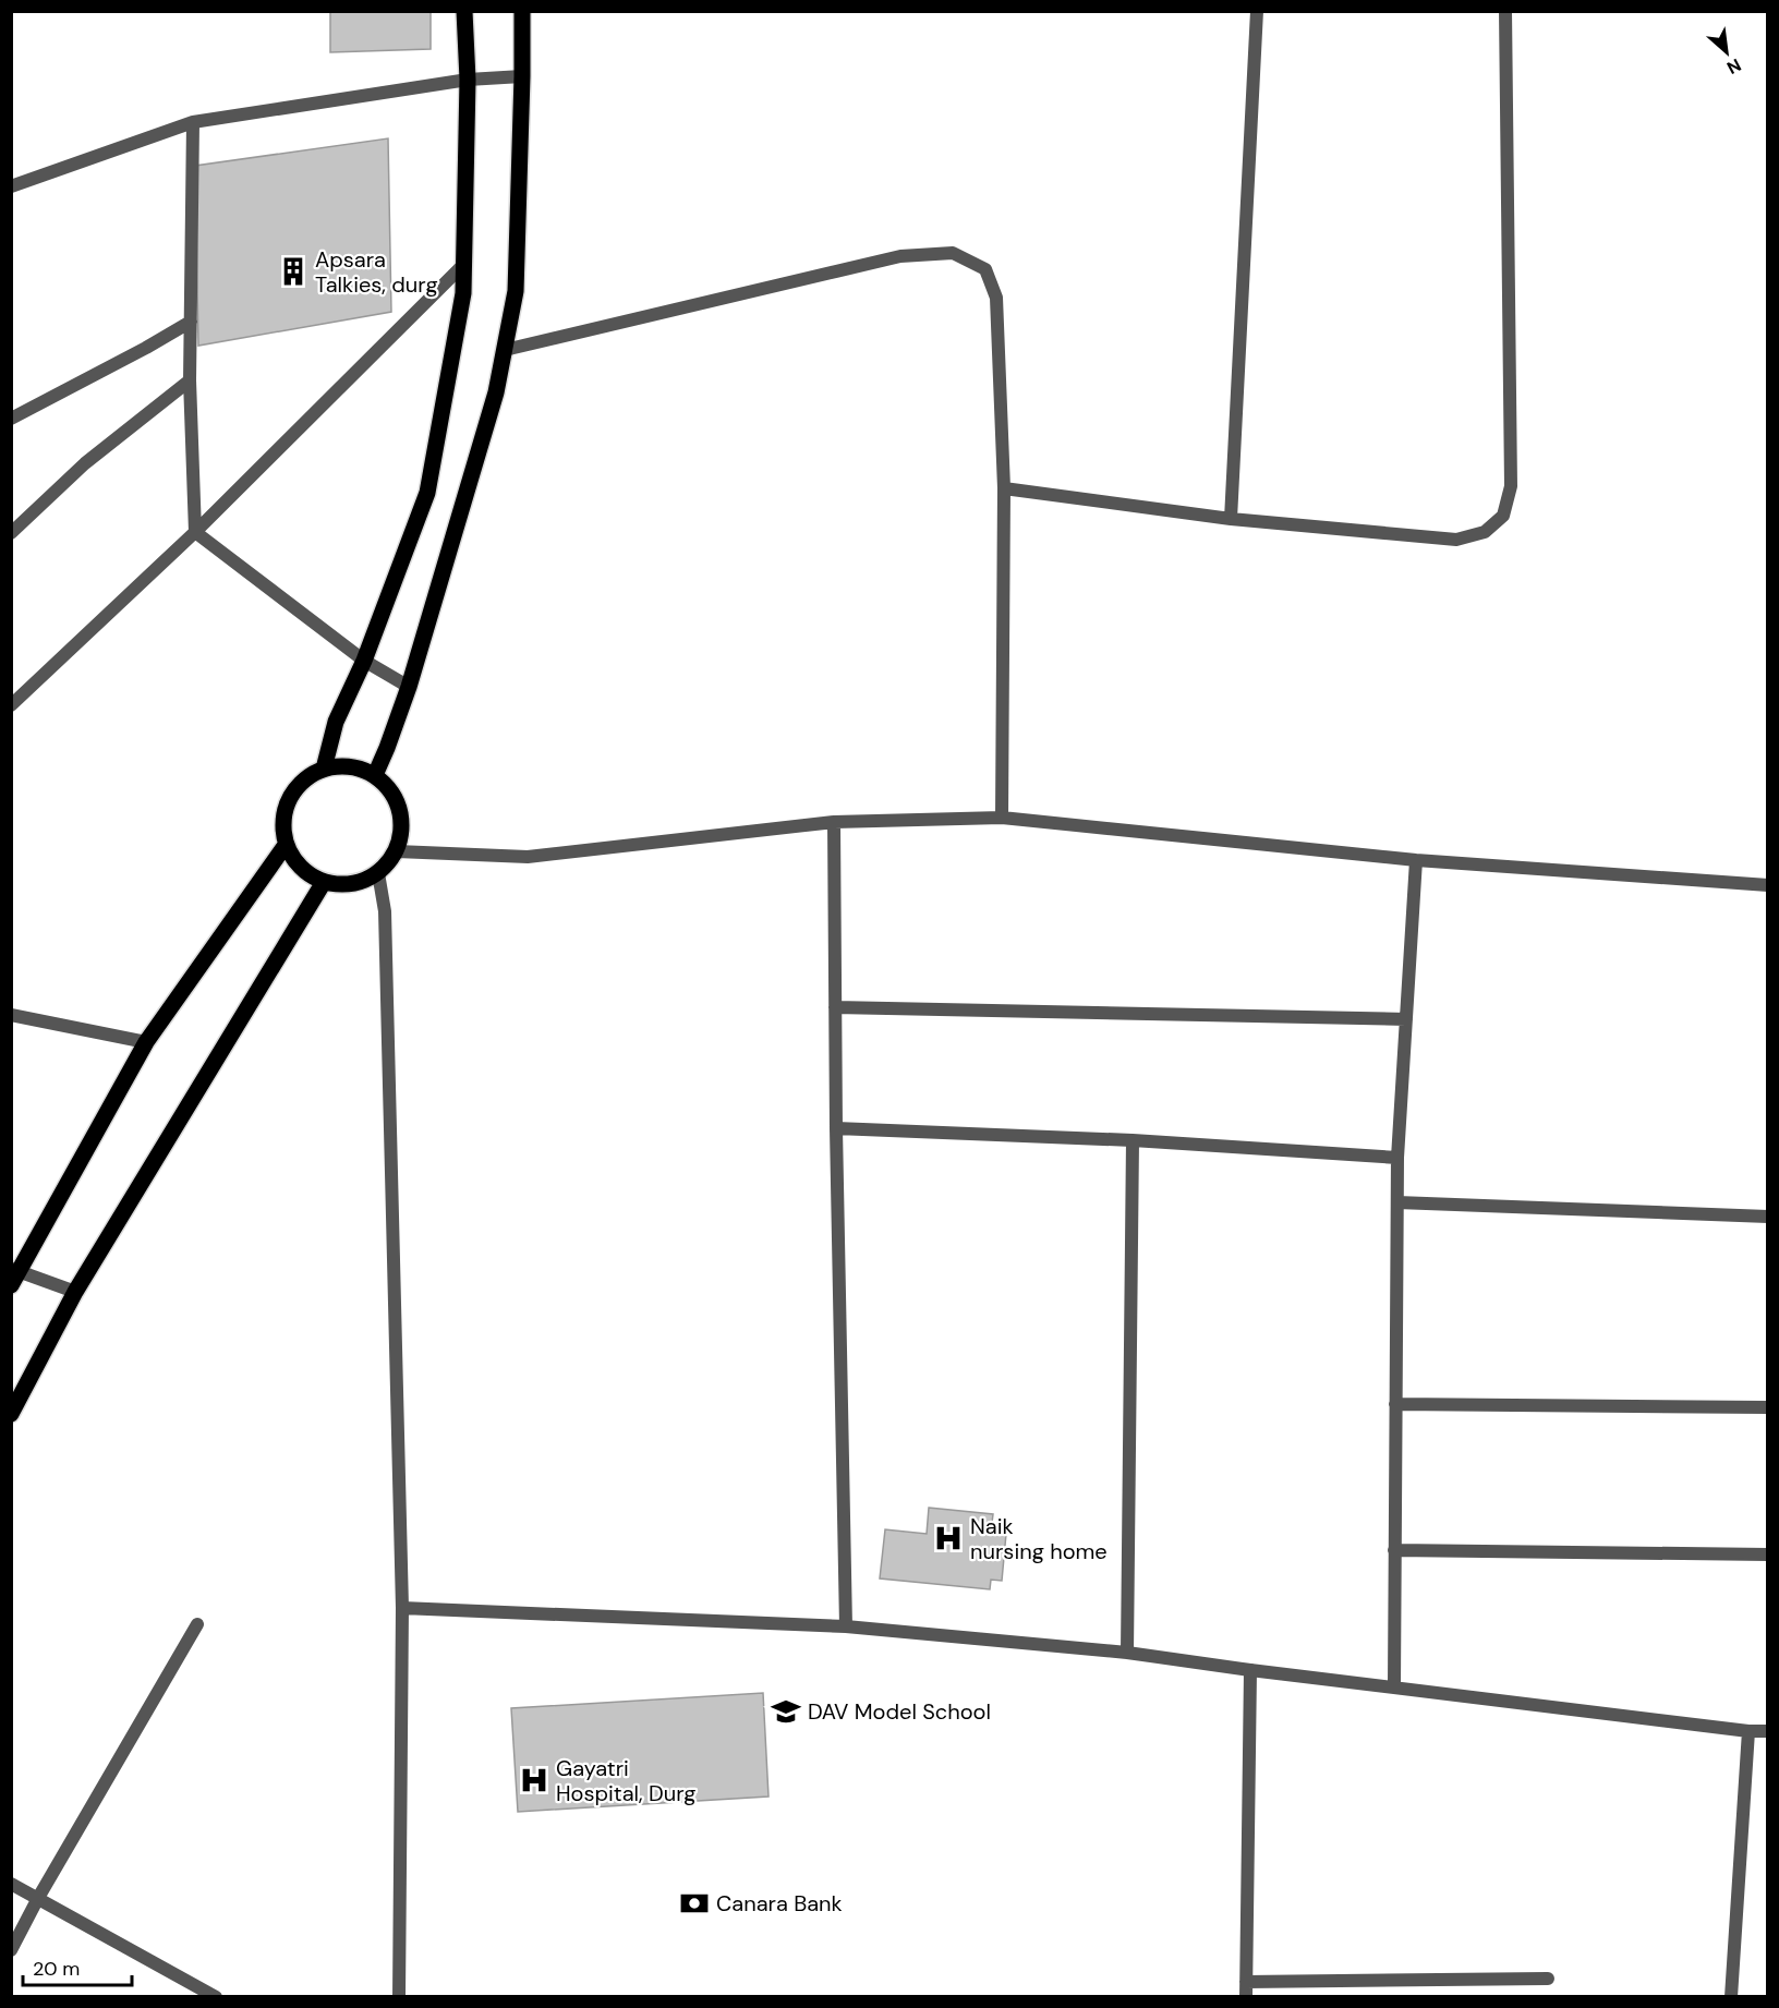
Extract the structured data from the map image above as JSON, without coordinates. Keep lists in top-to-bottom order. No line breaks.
{"places":{"building":["Apsara Talkies, durg"],"hospital":["Naik nursing home","Gayatri Hospital, Durg"],"school or university":["DAV Model School"],"bank":["Canara Bank"]},"scale_bar":"20 m","north":"bottom right"}
